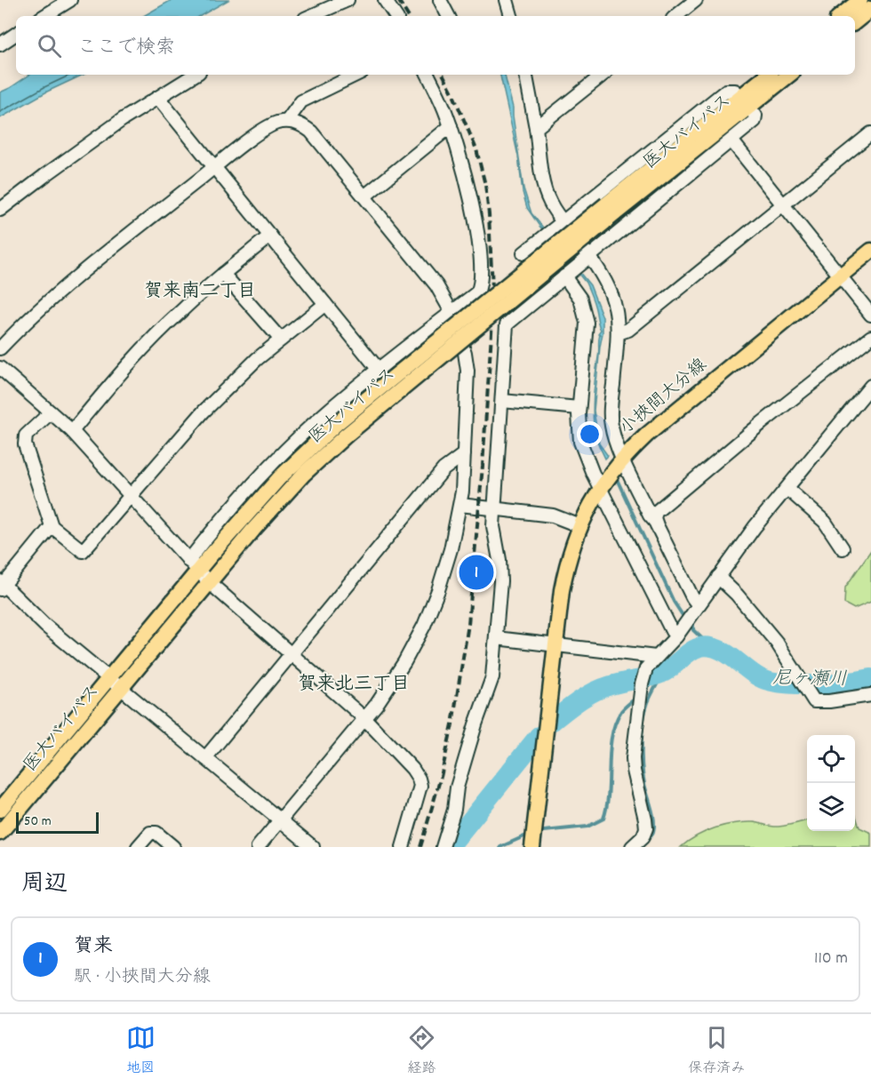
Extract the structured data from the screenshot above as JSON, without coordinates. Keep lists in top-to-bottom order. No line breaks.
{"streets":{"main road":["医大バイパス","小挾間大分線"]},"districts":["賀来南二丁目","賀来北三丁目"],"water":["尼ヶ瀬川"],"scale_bar":"50 m","page":{"search":"ここで検索","pins":"1","scale":"50 m","heading":"周辺","list":[{"mark":"1","name":"賀来","note":"駅 · 小挾間大分線","value":"110 m"}],"nav":["地図","経路","保存済み"]}}
